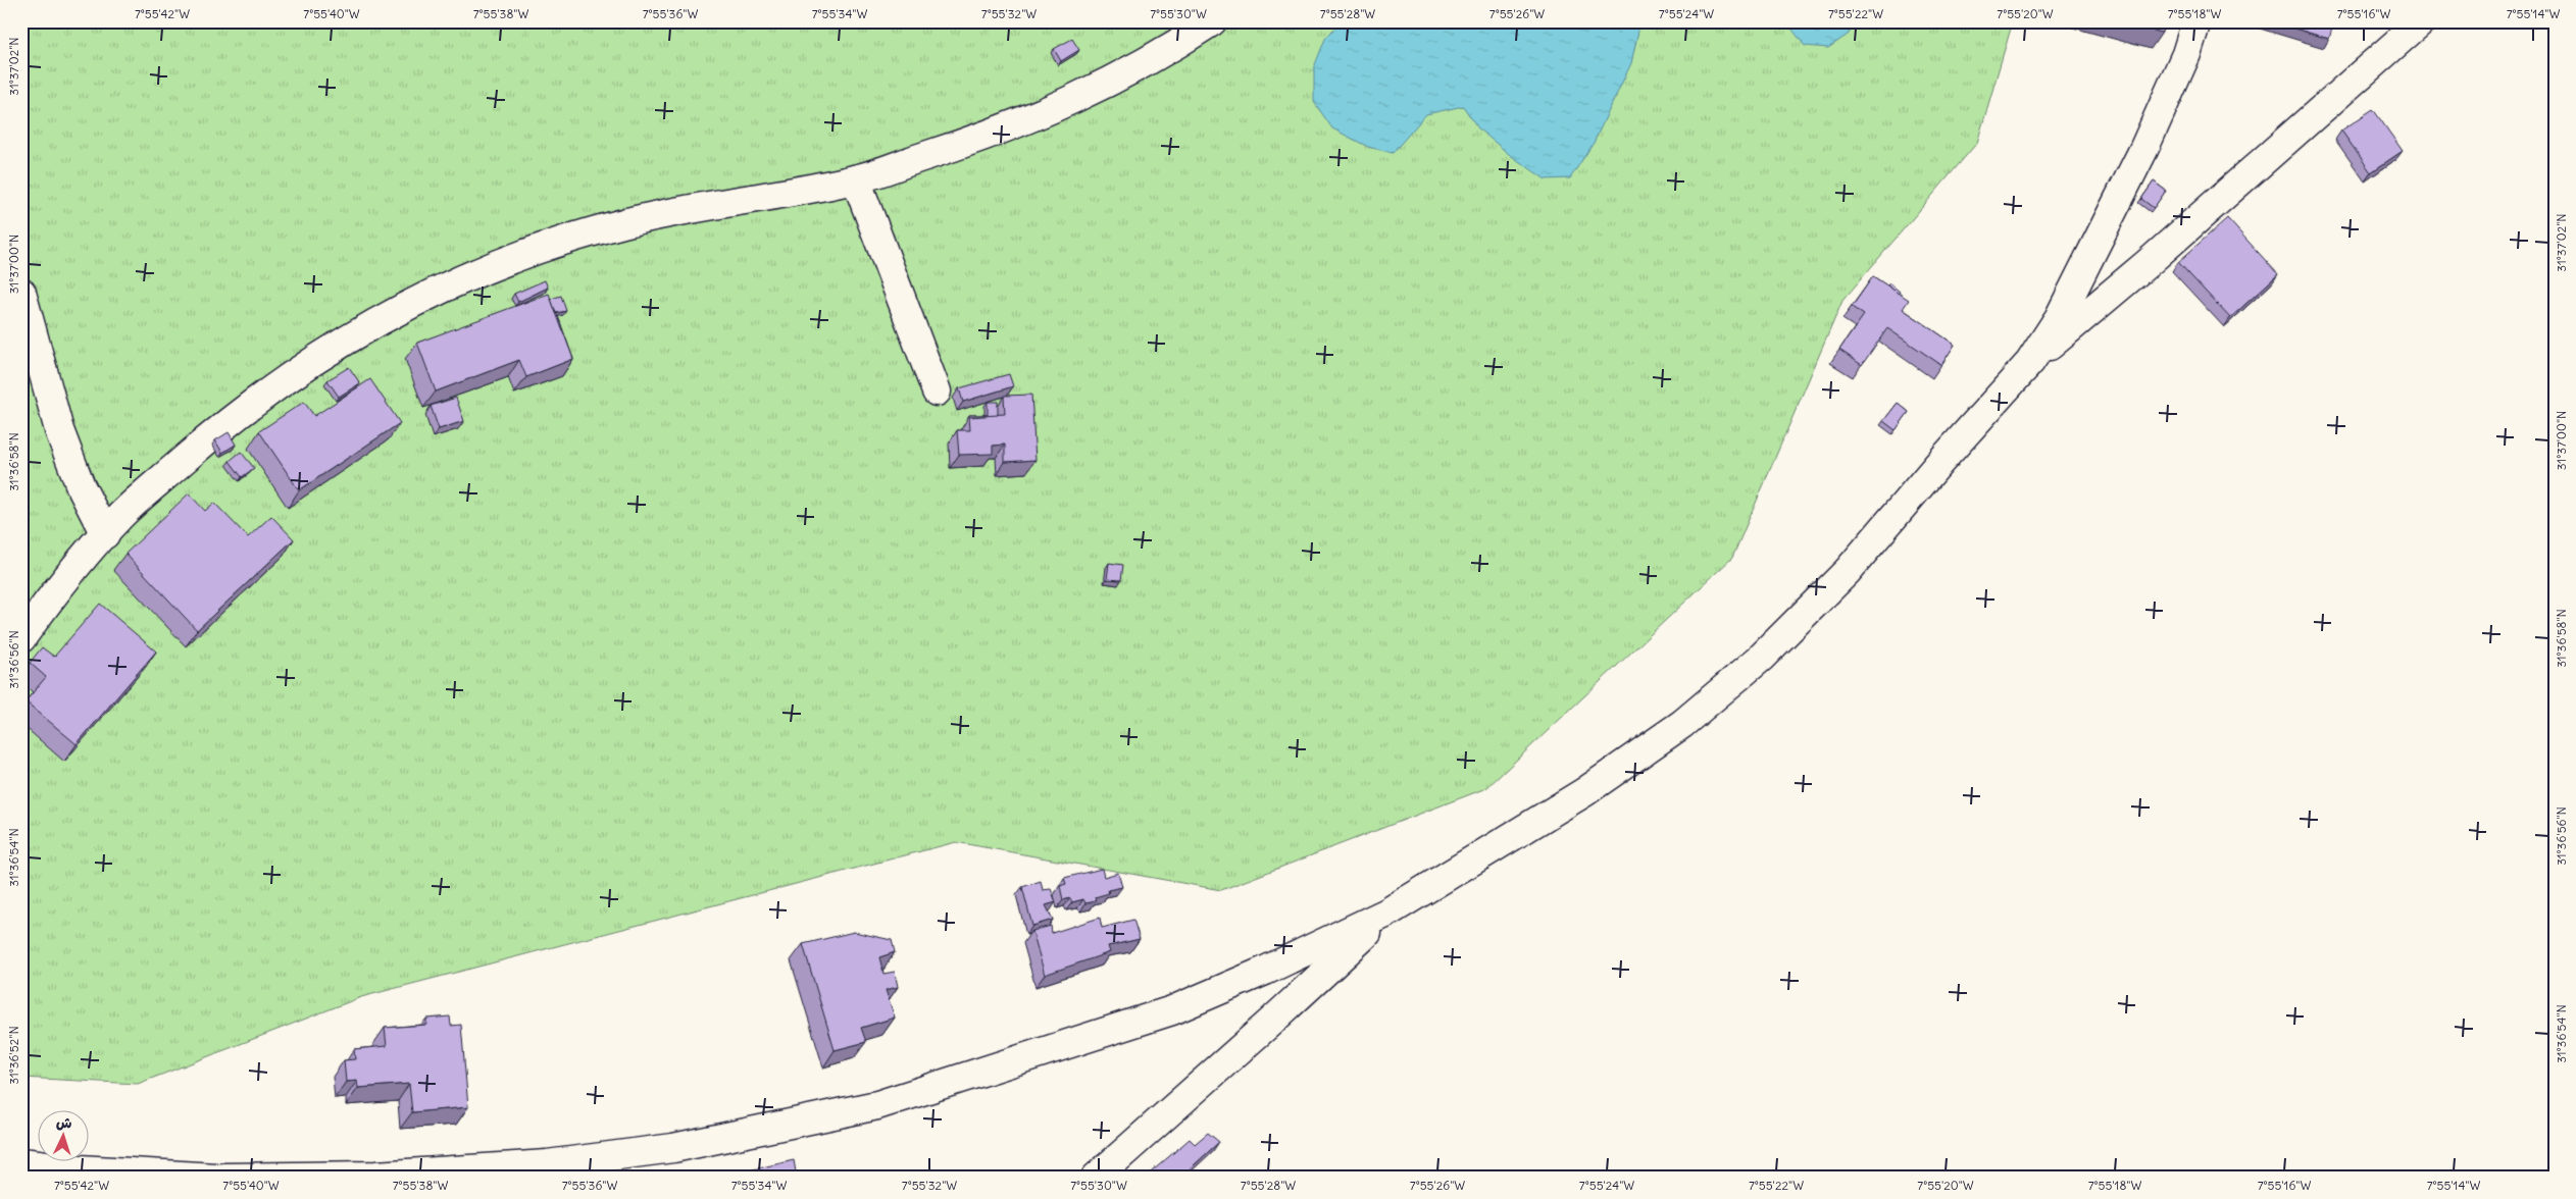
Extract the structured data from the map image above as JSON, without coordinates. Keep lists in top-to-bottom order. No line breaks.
{"north":"top","coordinates":["7°55'42\"W","7°55'40\"W","7°55'38\"W","7°55'36\"W","7°55'34\"W","7°55'32\"W","7°55'30\"W","7°55'28\"W","7°55'26\"W","7°55'24\"W","7°55'22\"W","7°55'20\"W","7°55'18\"W","7°55'16\"W","7°55'14\"W","31°37'02\"N","31°37'00\"N","31°36'58\"N","31°36'56\"N","31°36'54\"N","31°36'52\"N"]}
